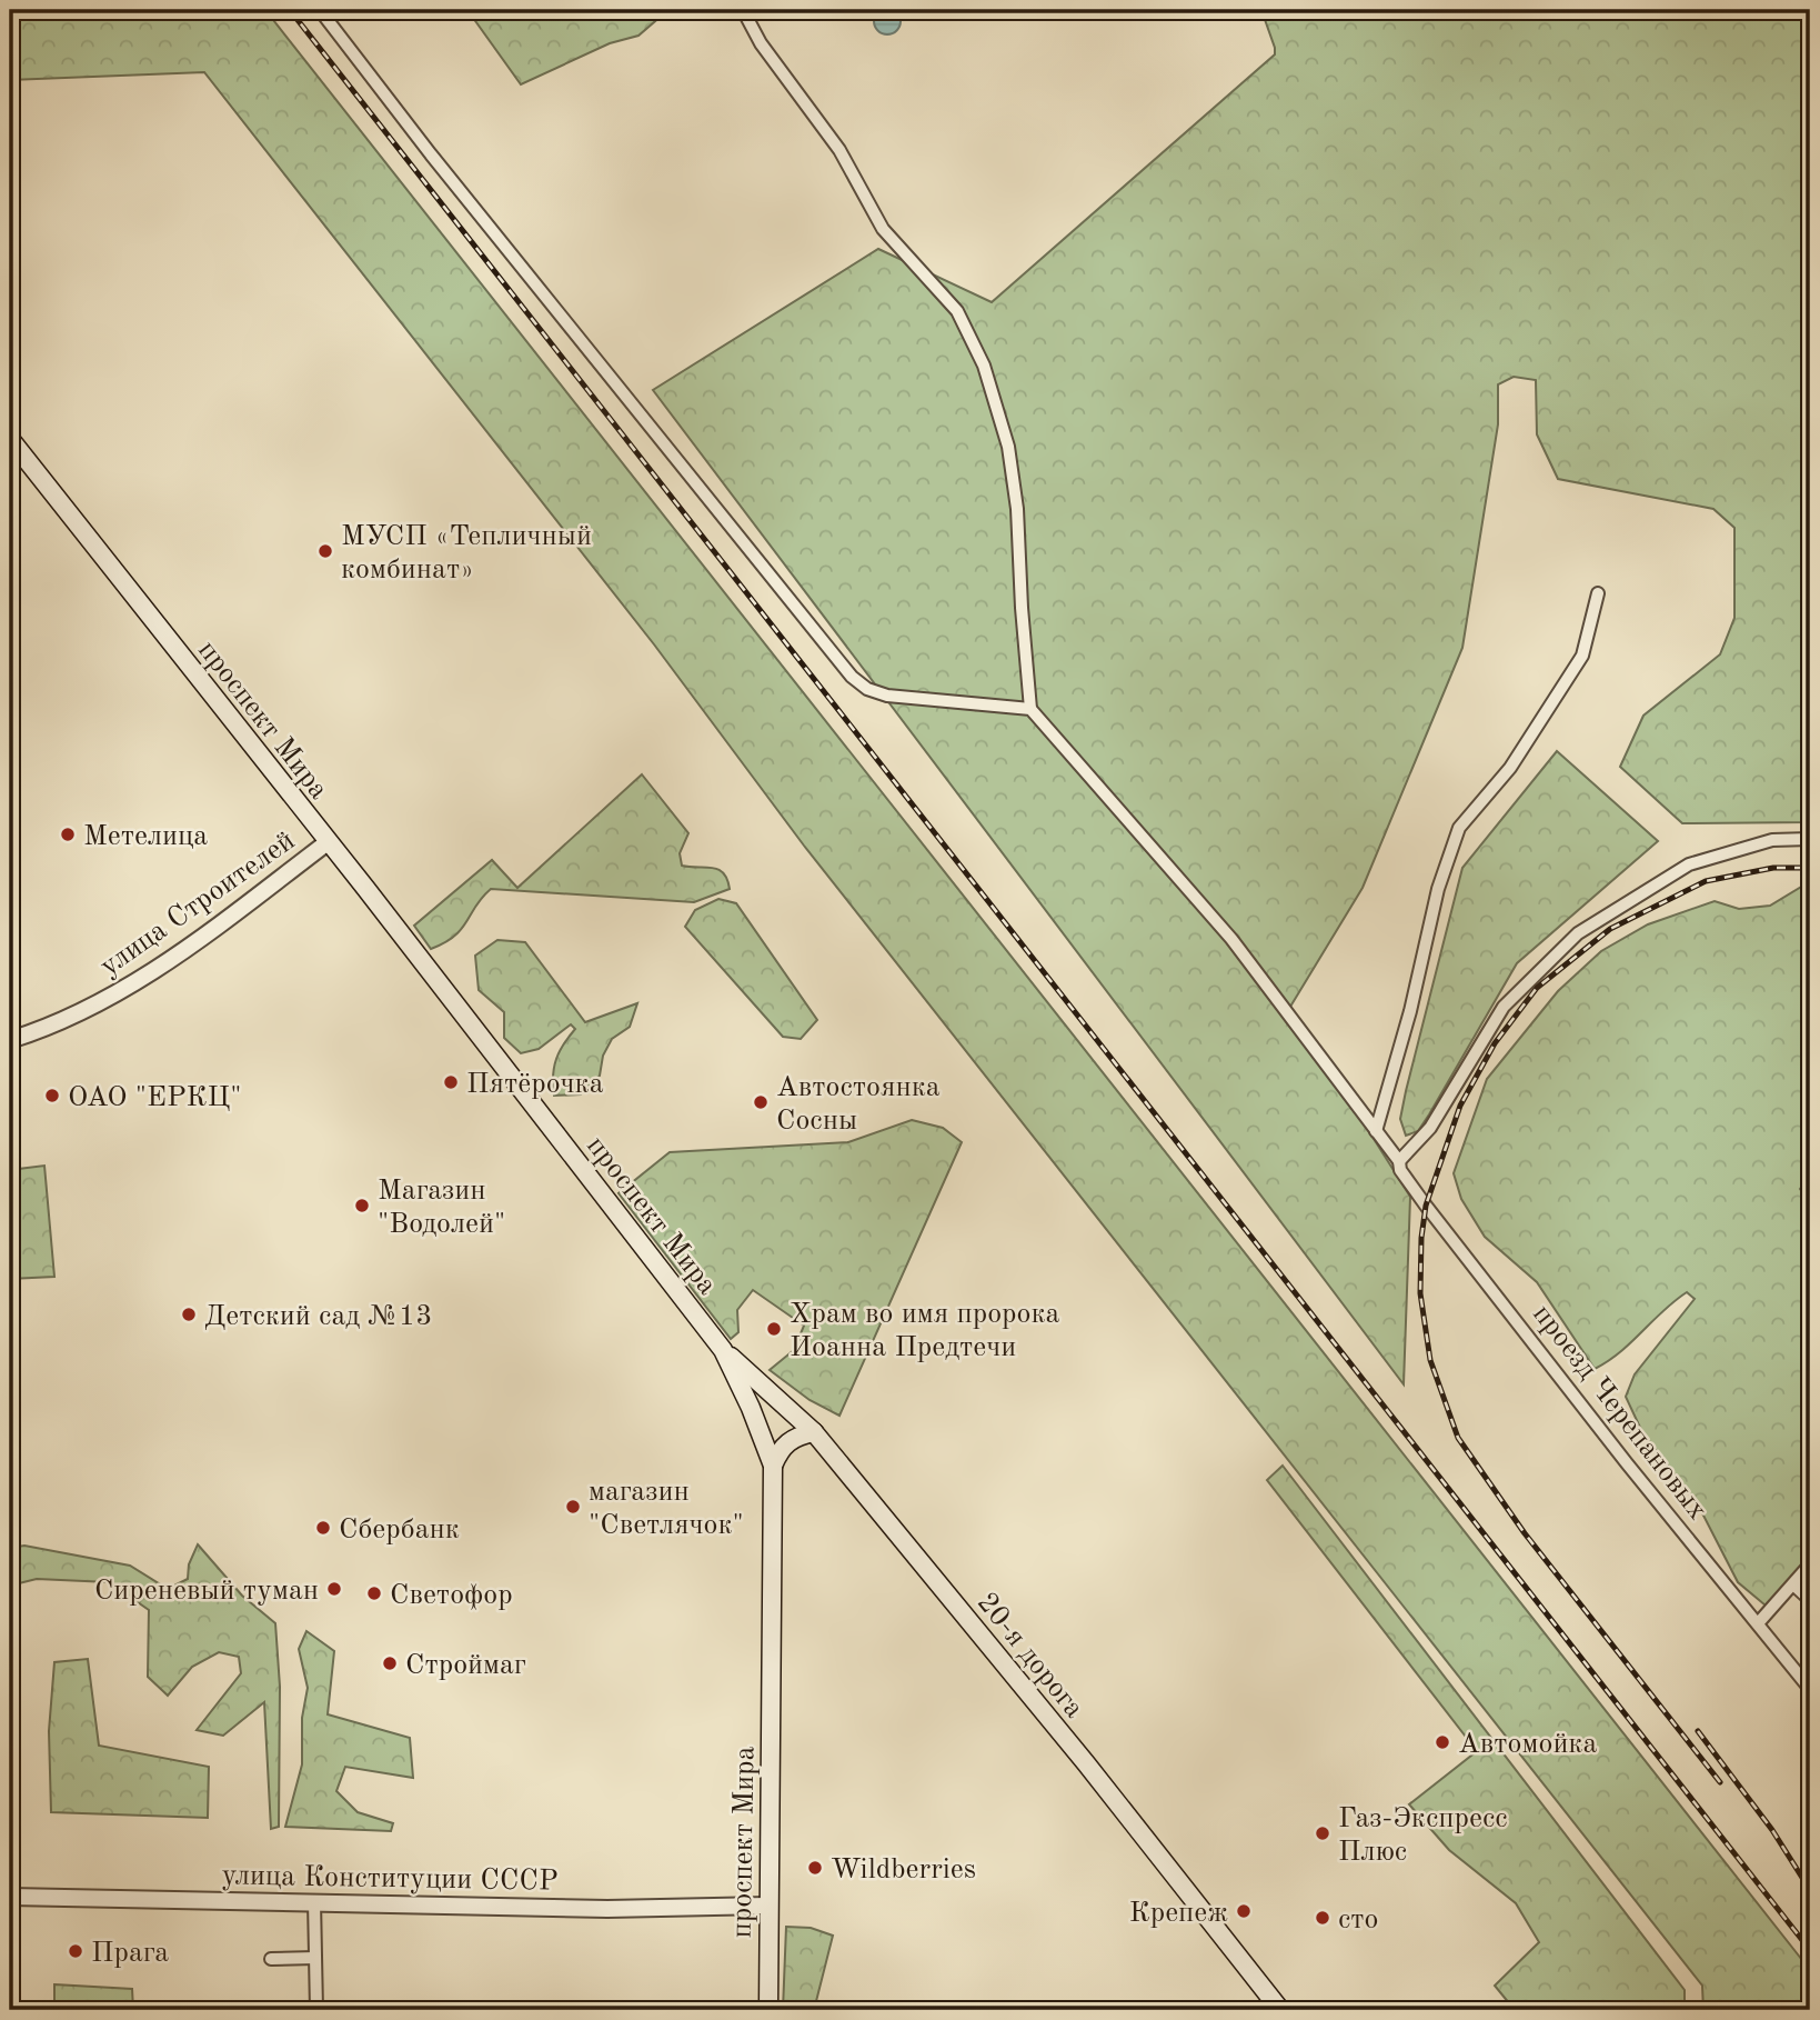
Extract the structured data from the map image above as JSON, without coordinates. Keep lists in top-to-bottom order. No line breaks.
{"streets":{"main road":["проспект Мира","20-я дорога"],"street":["улица Строителей","проезд Черепановых","улица Конституции СССР"]},"crossings":[["проспект Мира","улица Строителей"],["проспект Мира","20-я дорога"],["проспект Мира","улица Конституции СССР"]],"places":["МУСП «Тепличный комбинат»","Метелица","Пятёрочка","ОАО \"ЕРКЦ\"","Автостоянка Сосны","Магазин \"Водолей\"","Детский сад №13","Храм во имя пророка Иоанна Предтечи","магазин \"Светлячок\"","Сбербанк","Сиреневый туман","Светофор","Строймаг","Автомойка","Газ-Экспресс Плюс","Wildberries","Крепеж","сто","Прага"]}
